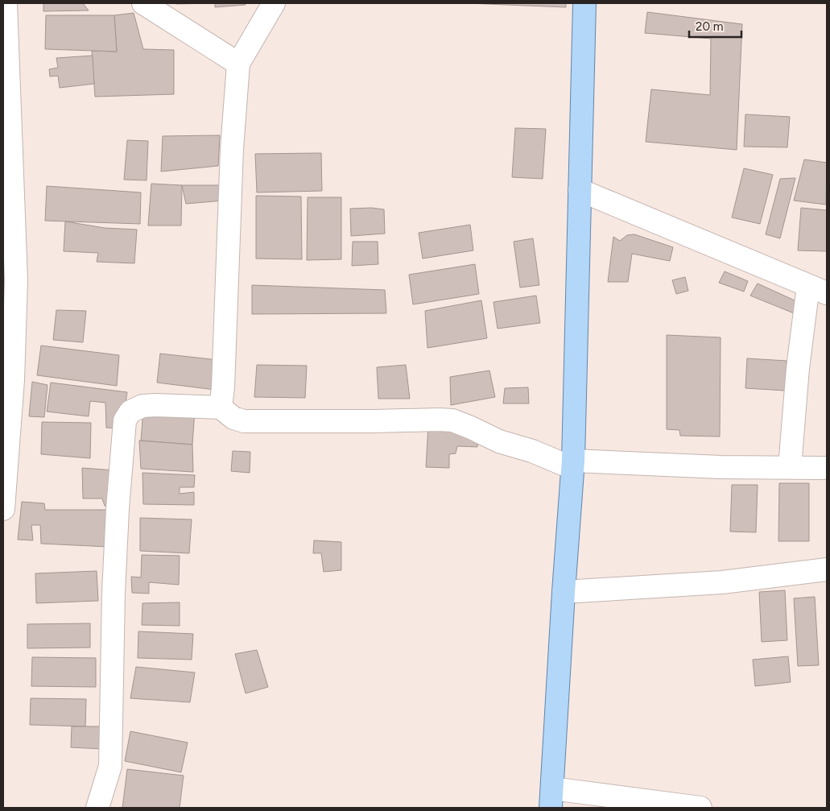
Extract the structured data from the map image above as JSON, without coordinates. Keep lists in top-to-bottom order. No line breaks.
{"scale_bar":"20 m"}
